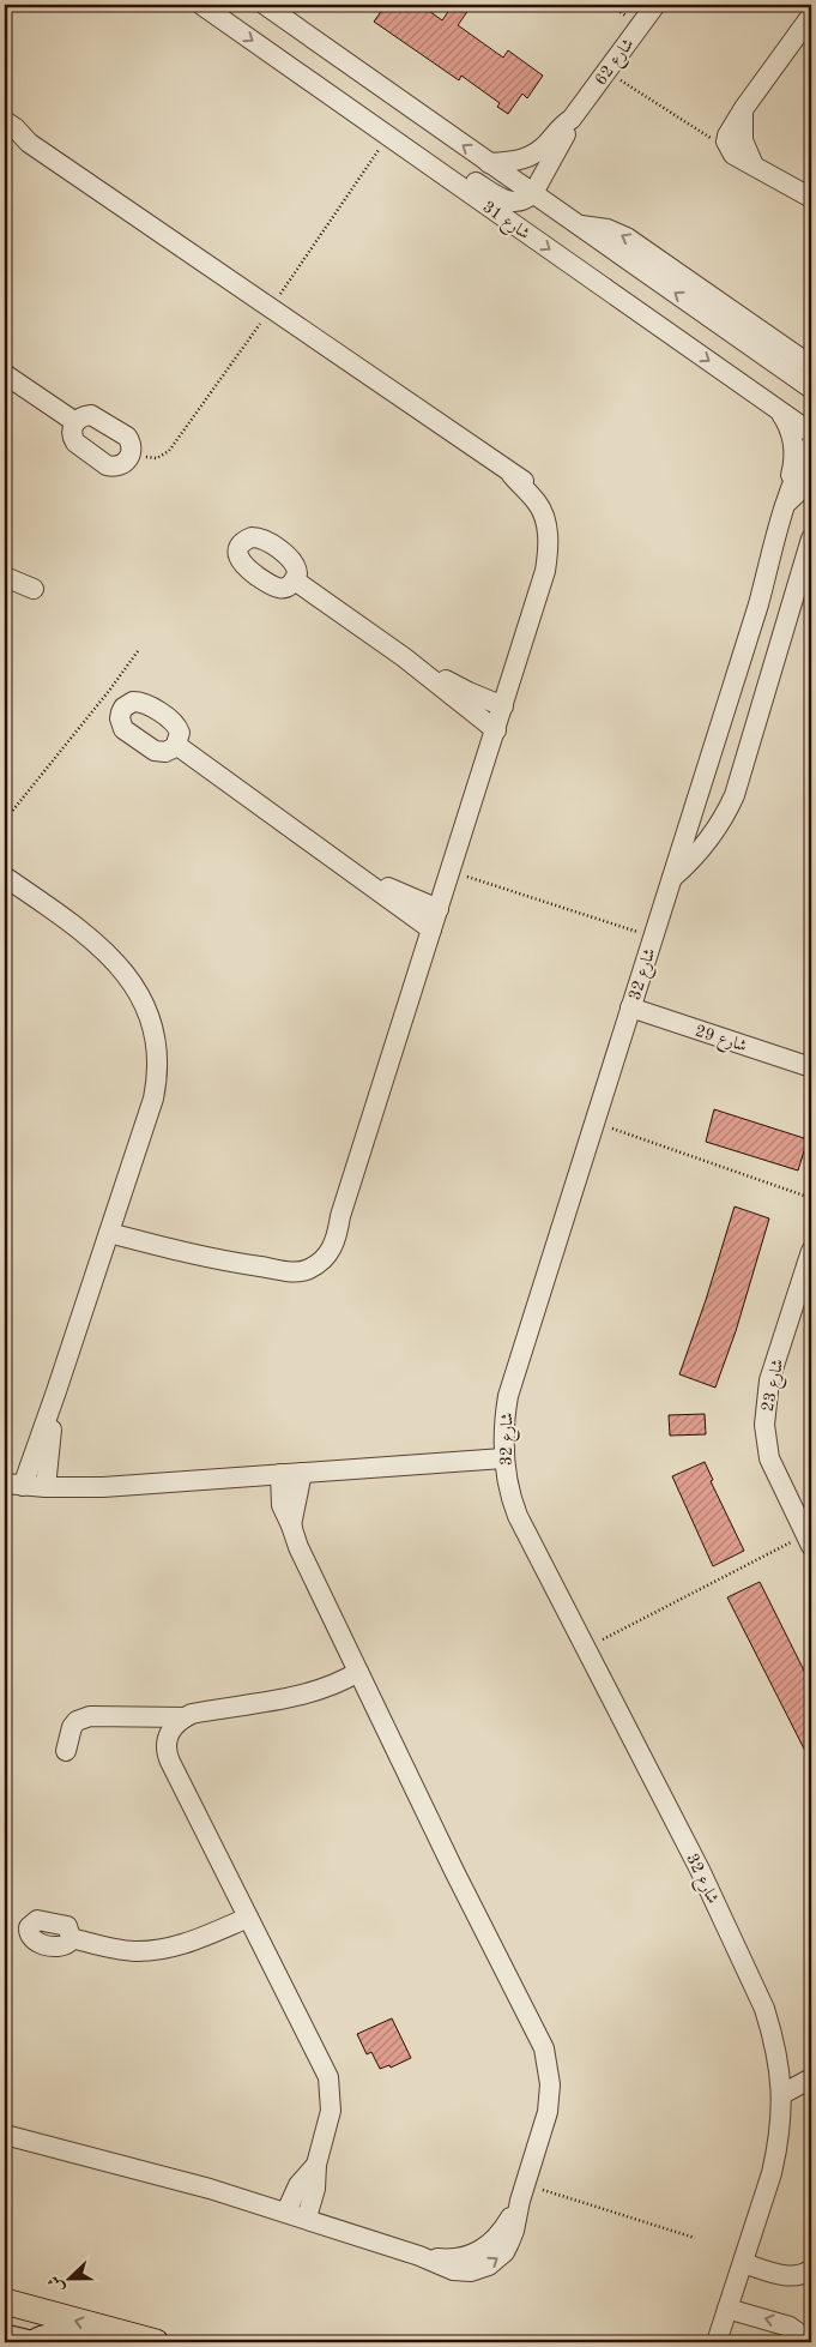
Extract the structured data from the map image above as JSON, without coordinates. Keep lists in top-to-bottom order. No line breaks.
{"streets":{"street":["شارع 62","شارع 31","شارع 32","شارع 29","شارع 23"]},"crossings":[["شارع 32","شارع 29"]],"north":"left"}
